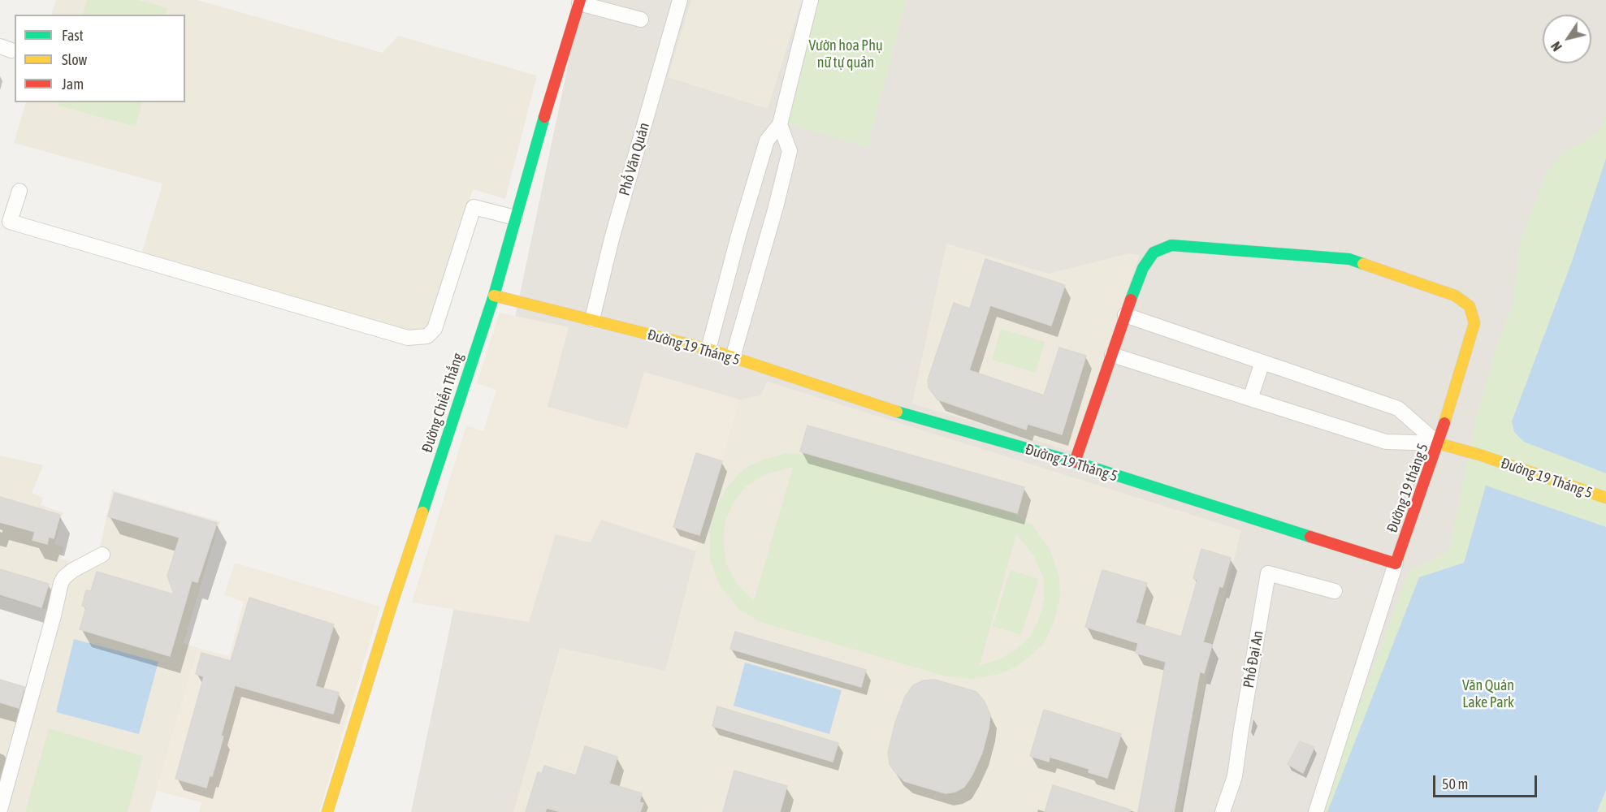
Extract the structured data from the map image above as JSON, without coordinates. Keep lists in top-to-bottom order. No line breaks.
{"streets":{"street":["Phố Văn Quán","Đường 19 Tháng 5","Đường Chiến Thắng","Đường 19 tháng 5","Phố Đại An"]},"crossings":[["Phố Văn Quán","Đường 19 Tháng 5"],["Đường 19 Tháng 5","Đường Chiến Thắng"],["Đường 19 Tháng 5","Đường 19 tháng 5"]],"parks":["Vườn hoa Phụ nữ tự quản","Văn Quán Lake Park"],"legend":["Fast","Slow","Jam"],"scale_bar":"50 m","north":"bottom left"}
